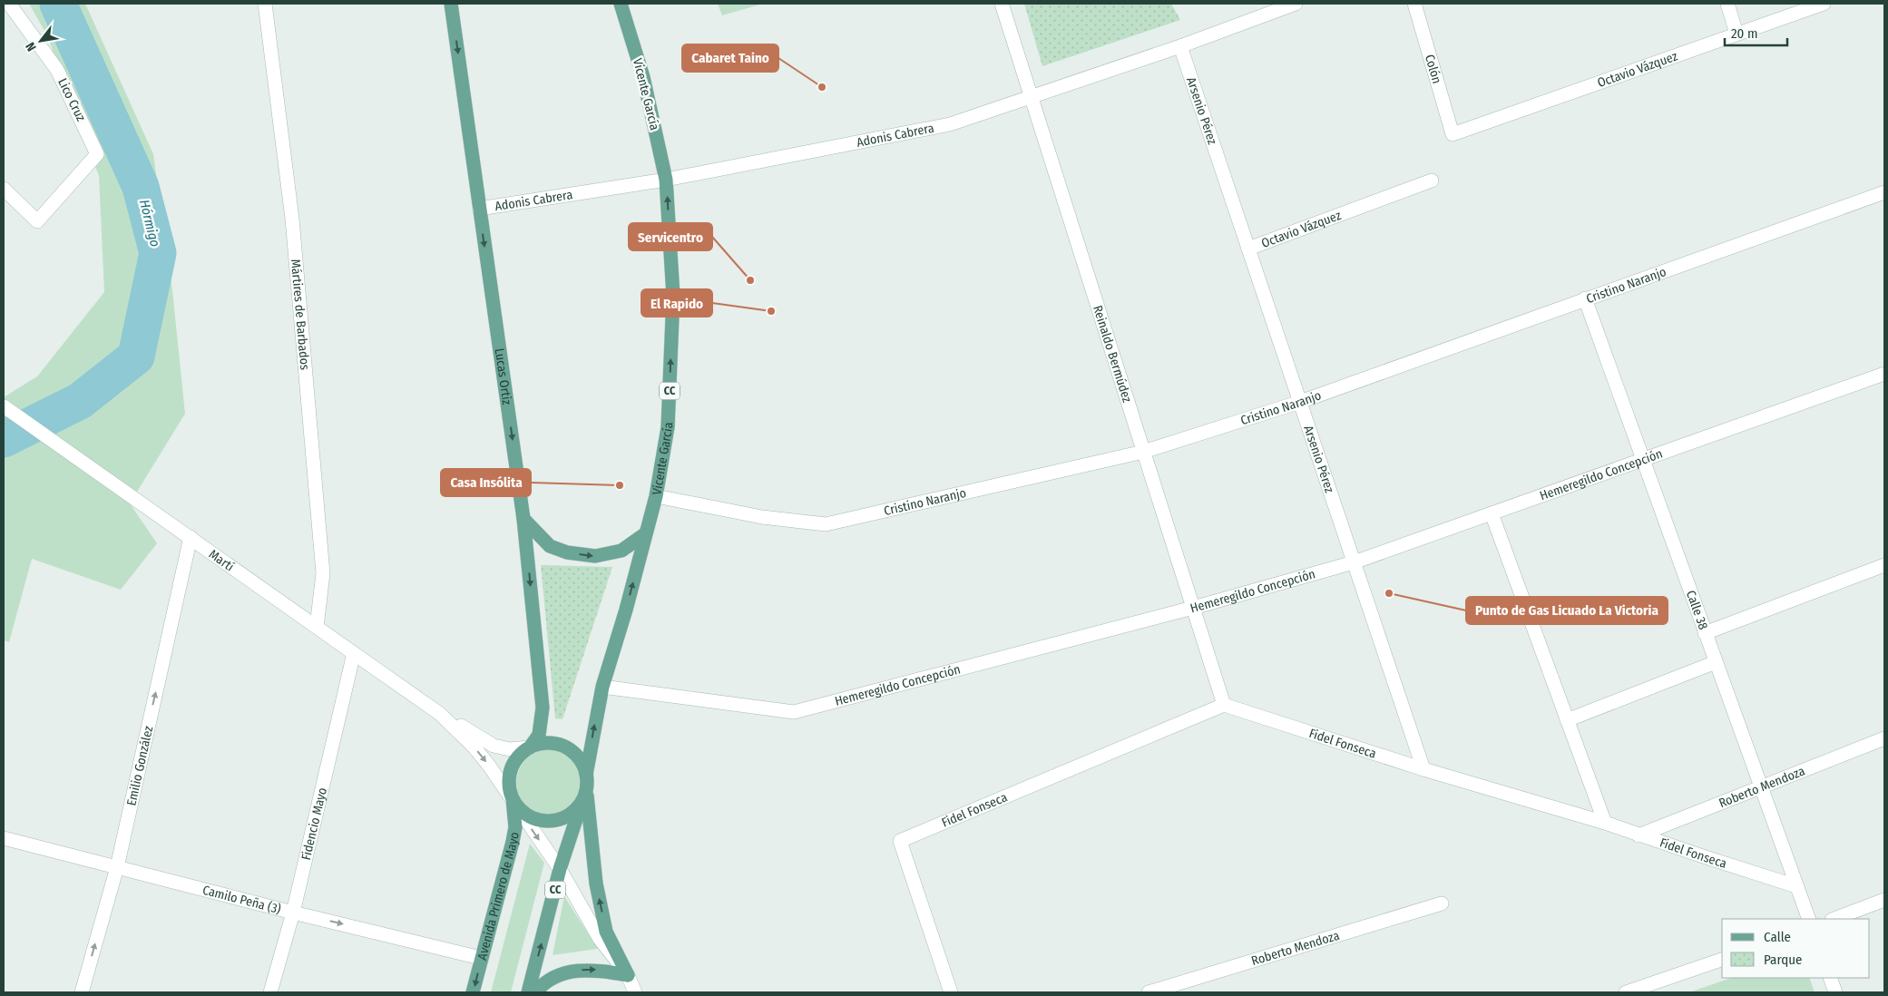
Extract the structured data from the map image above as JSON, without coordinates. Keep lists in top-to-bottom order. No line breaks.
{"streets":{"main road":["Vicente García","Lucas Ortiz","CC","Avenida Primero de Mayo"],"street":["Colón","Octavio Vázquez","Lico Cruz","Arsenio Pérez","Adonis Cabrera","Cristino Naranjo","Mártires de Barbados","Reinaldo Bermúdez","Hemeregildo Concepción","Martí","Calle 38","Fidel Fonseca","Emilio González","Roberto Mendoza","Fidencio Mayo","Camilo Peña (3)"]},"crossings":[["Colón","Octavio Vázquez"],["Octavio Vázquez","Arsenio Pérez"],["Vicente García","Adonis Cabrera"],["Vicente García","Cristino Naranjo"],["Vicente García","CC"],["Vicente García","Hemeregildo Concepción"],["Arsenio Pérez","Adonis Cabrera"],["Arsenio Pérez","Cristino Naranjo"],["Arsenio Pérez","Hemeregildo Concepción"],["Arsenio Pérez","Fidel Fonseca"],["Adonis Cabrera","Reinaldo Bermúdez"],["Adonis Cabrera","Lucas Ortiz"],["Cristino Naranjo","Reinaldo Bermúdez"],["Cristino Naranjo","Calle 38"],["Mártires de Barbados","Martí"],["Reinaldo Bermúdez","Hemeregildo Concepción"],["Reinaldo Bermúdez","Fidel Fonseca"],["Lucas Ortiz","Martí"],["Lucas Ortiz","Avenida Primero de Mayo"],["CC","Martí"],["Hemeregildo Concepción","Calle 38"],["Martí","Emilio González"],["Martí","Fidencio Mayo"],["Martí","Avenida Primero de Mayo"],["Calle 38","Fidel Fonseca"],["Calle 38","Roberto Mendoza"],["Fidel Fonseca","Roberto Mendoza"],["Emilio González","Camilo Peña (3)"],["Fidencio Mayo","Camilo Peña (3)"],["Avenida Primero de Mayo","Camilo Peña (3)"]],"one_way":["Vicente García","Lucas Ortiz","Emilio González","Camilo Peña (3)"],"water":["Hórmigo"],"places":["Cabaret Taino","Servicentro","El Rapido","Casa Insólita","Punto de Gas Licuado La Victoria"],"legend":["Calle","Parque"],"scale_bar":"20 m","north":"bottom left"}
